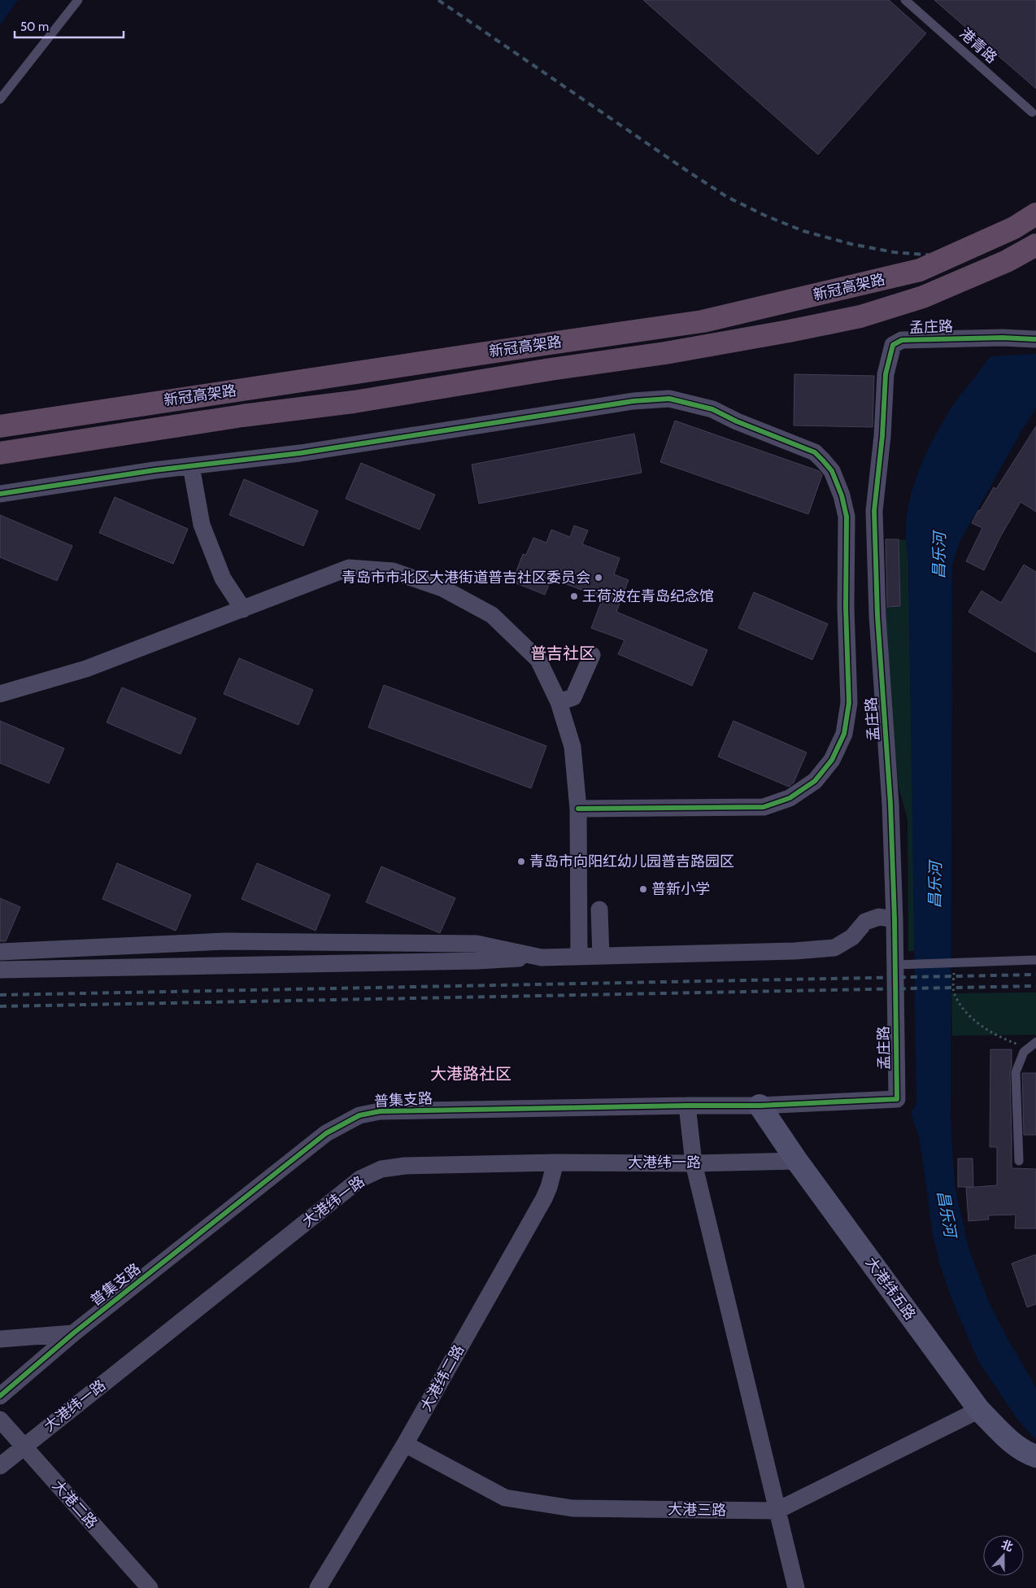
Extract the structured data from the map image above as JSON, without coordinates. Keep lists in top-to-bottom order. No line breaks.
{"streets":{"highway":["新冠高架路"],"street":["孟庄路","普集支路","大港纬一路","大港纬五路","大港纬二路","大港二路","大港三路"],"lane":["港青路"]},"crossings":[["孟庄路","普集支路"],["孟庄路","大港纬五路"],["普集支路","大港纬五路"],["大港纬一路","大港纬五路"],["大港纬一路","大港纬二路"],["大港纬一路","大港二路"],["大港纬五路","大港三路"],["大港纬二路","大港三路"]],"districts":["普吉社区","大港路社区"],"water":["昌乐河"],"places":["青岛市市北区大港街道普吉社区委员会","王荷波在青岛纪念馆","青岛市向阳红幼儿园普吉路园区","普新小学"],"scale_bar":"50 m","north":"top"}
